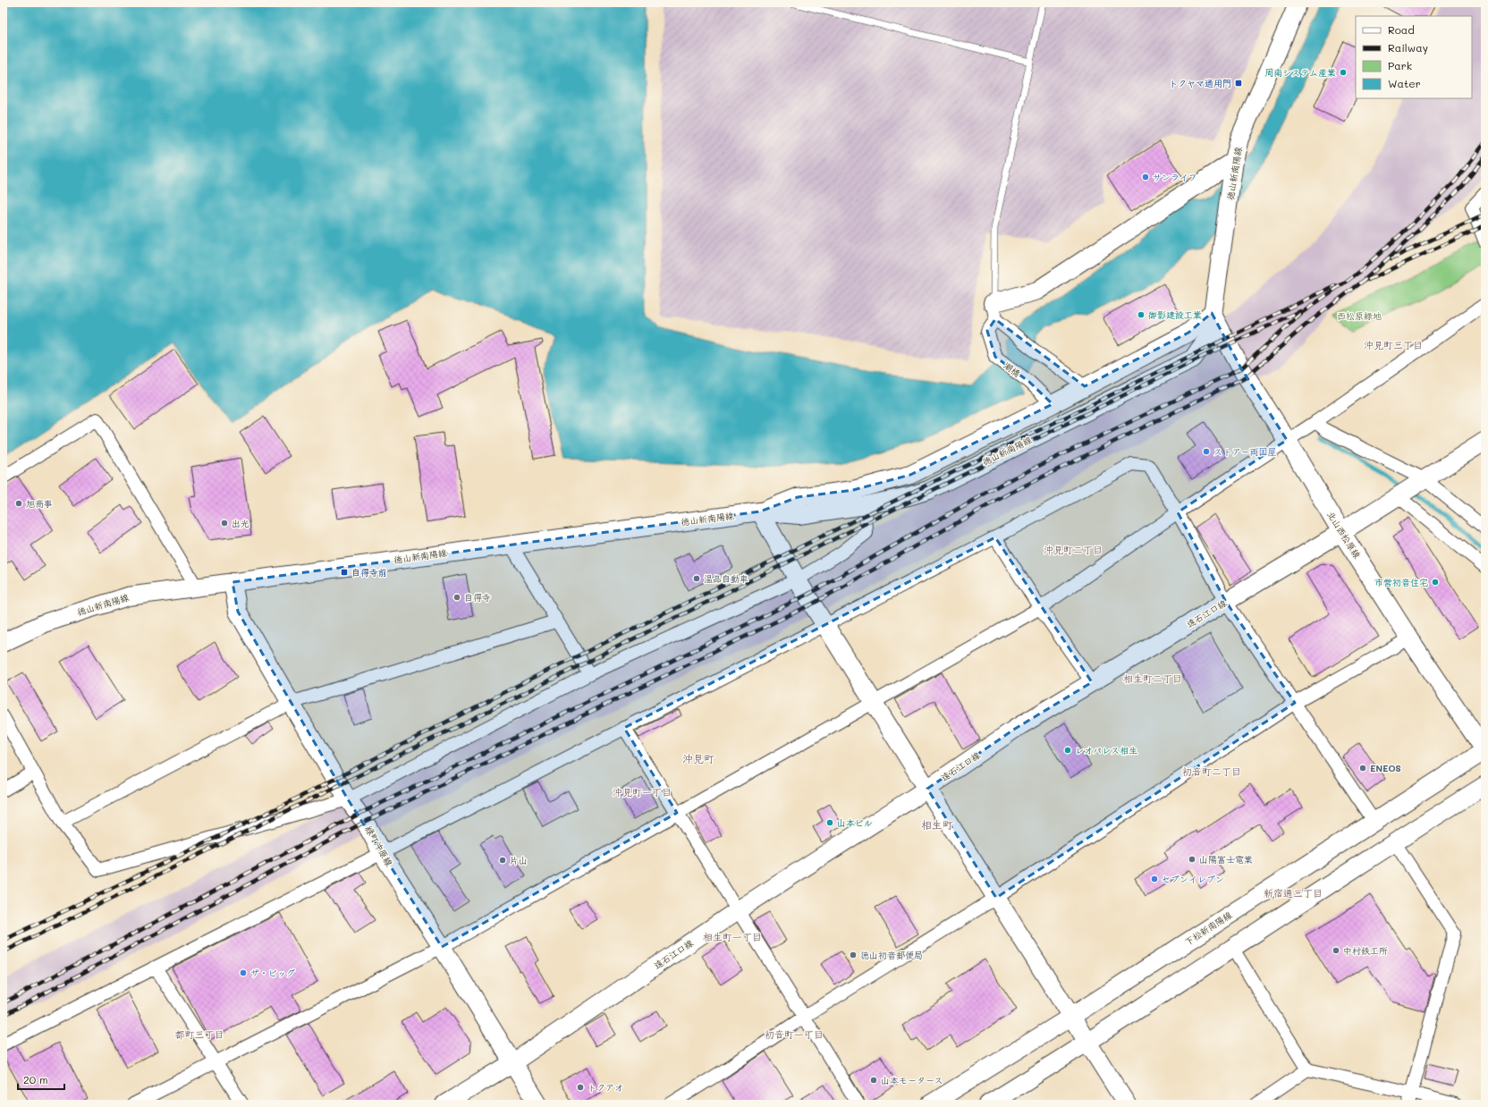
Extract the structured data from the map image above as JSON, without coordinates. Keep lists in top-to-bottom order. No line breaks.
{"streets":{"main road":["徳山新南陽線","北山西松原線","遠石江口線","緑町沖原線","下松新南陽線"],"street":["潮橋"]},"crossings":[["徳山新南陽線","潮橋"],["徳山新南陽線","北山西松原線"],["徳山新南陽線","緑町沖原線"],["北山西松原線","遠石江口線"],["北山西松原線","下松新南陽線"],["遠石江口線","緑町沖原線"]],"districts":["沖見町三丁目","沖見町二丁目","相生町二丁目","沖見町","初音町二丁目","沖見町一丁目","相生町","新宿通三丁目","相生町一丁目","都町三丁目","初音町一丁目"],"parks":["西松原緑地"],"places":{"other":["周南システム産業","サンライフ","御影建設工業","ストアー両国屋","旭商事","出光","温品自動車","市営初音住宅","自得寺","レオパレス相生","ENEOS","山本ビル","山陽富士電業","片山","セブンイレブン","中村鉄工所","徳山初音郵便局","ザ・ビッグ","山本モータース","トクアオ"],"transit":["トクヤマ通用門","自得寺前"]},"legend":["Road","Railway","Park","Water"],"scale_bar":"20 m"}
